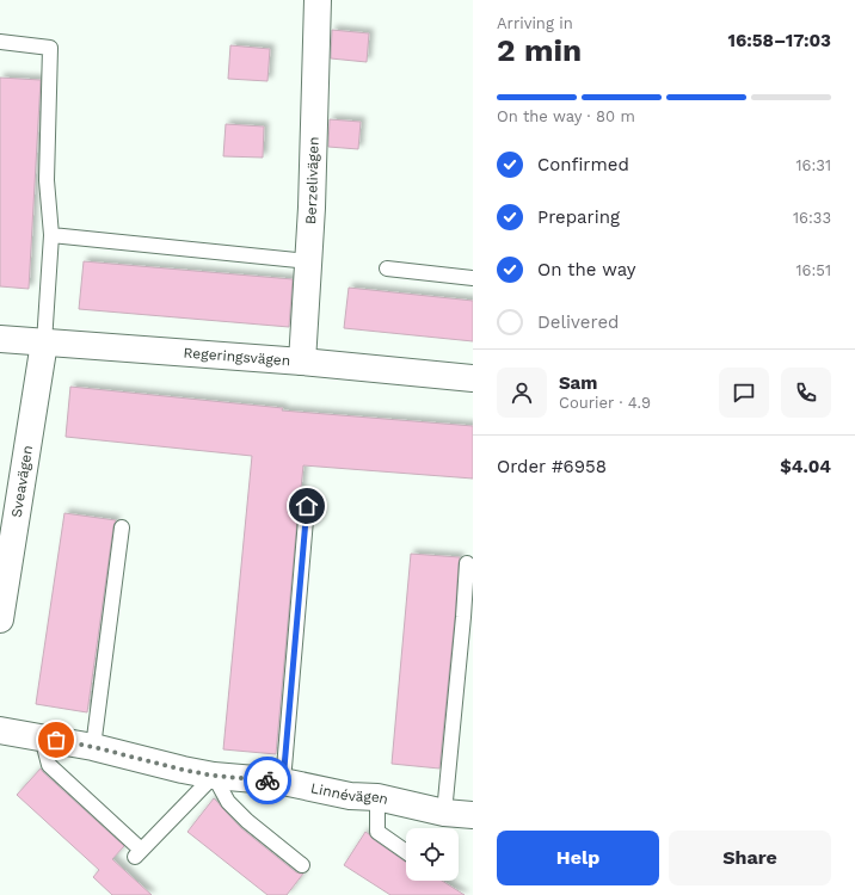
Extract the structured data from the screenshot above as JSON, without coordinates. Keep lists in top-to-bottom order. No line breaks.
{"streets":{"street":["Berzelivägen","Regeringsvägen","Sveavägen","Linnévägen"]},"crossings":[["Berzelivägen","Regeringsvägen"],["Regeringsvägen","Sveavägen"]],"page":{"heading":["2 min","Arriving in","16:58–17:03"],"panel":["Sam","Courier · 4.9","Order #6958","$4.04"],"bar":"On the way · 80 m","list":[["Confirmed","16:31"],["Preparing","16:33"],["On the way","16:51"],"Delivered"],"buttons":["Help","Share"]}}
